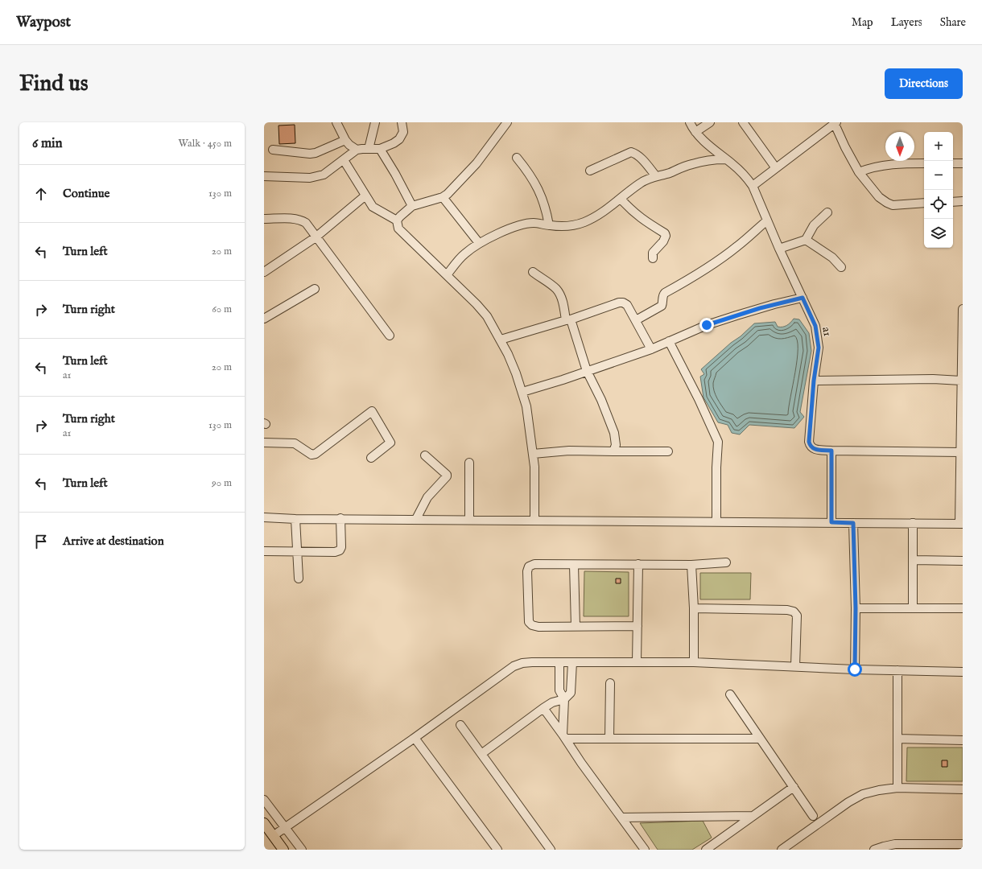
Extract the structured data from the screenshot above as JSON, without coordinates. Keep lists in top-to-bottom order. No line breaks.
{"streets":{"street":["a1"]},"north":"bottom","page":{"header":"Waypost","nav":["Map","Layers","Share"],"buttons":"Directions","title":"Find us","heading":["6 min","Walk · 450 m"],"map_buttons":["+","−"],"list":[["Continue","130 m"],["Turn left","20 m"],["Turn right","60 m"],["Turn left","a1","20 m"],["Turn right","a1","130 m"],["Turn left","90 m"],"Arrive at destination"]}}
